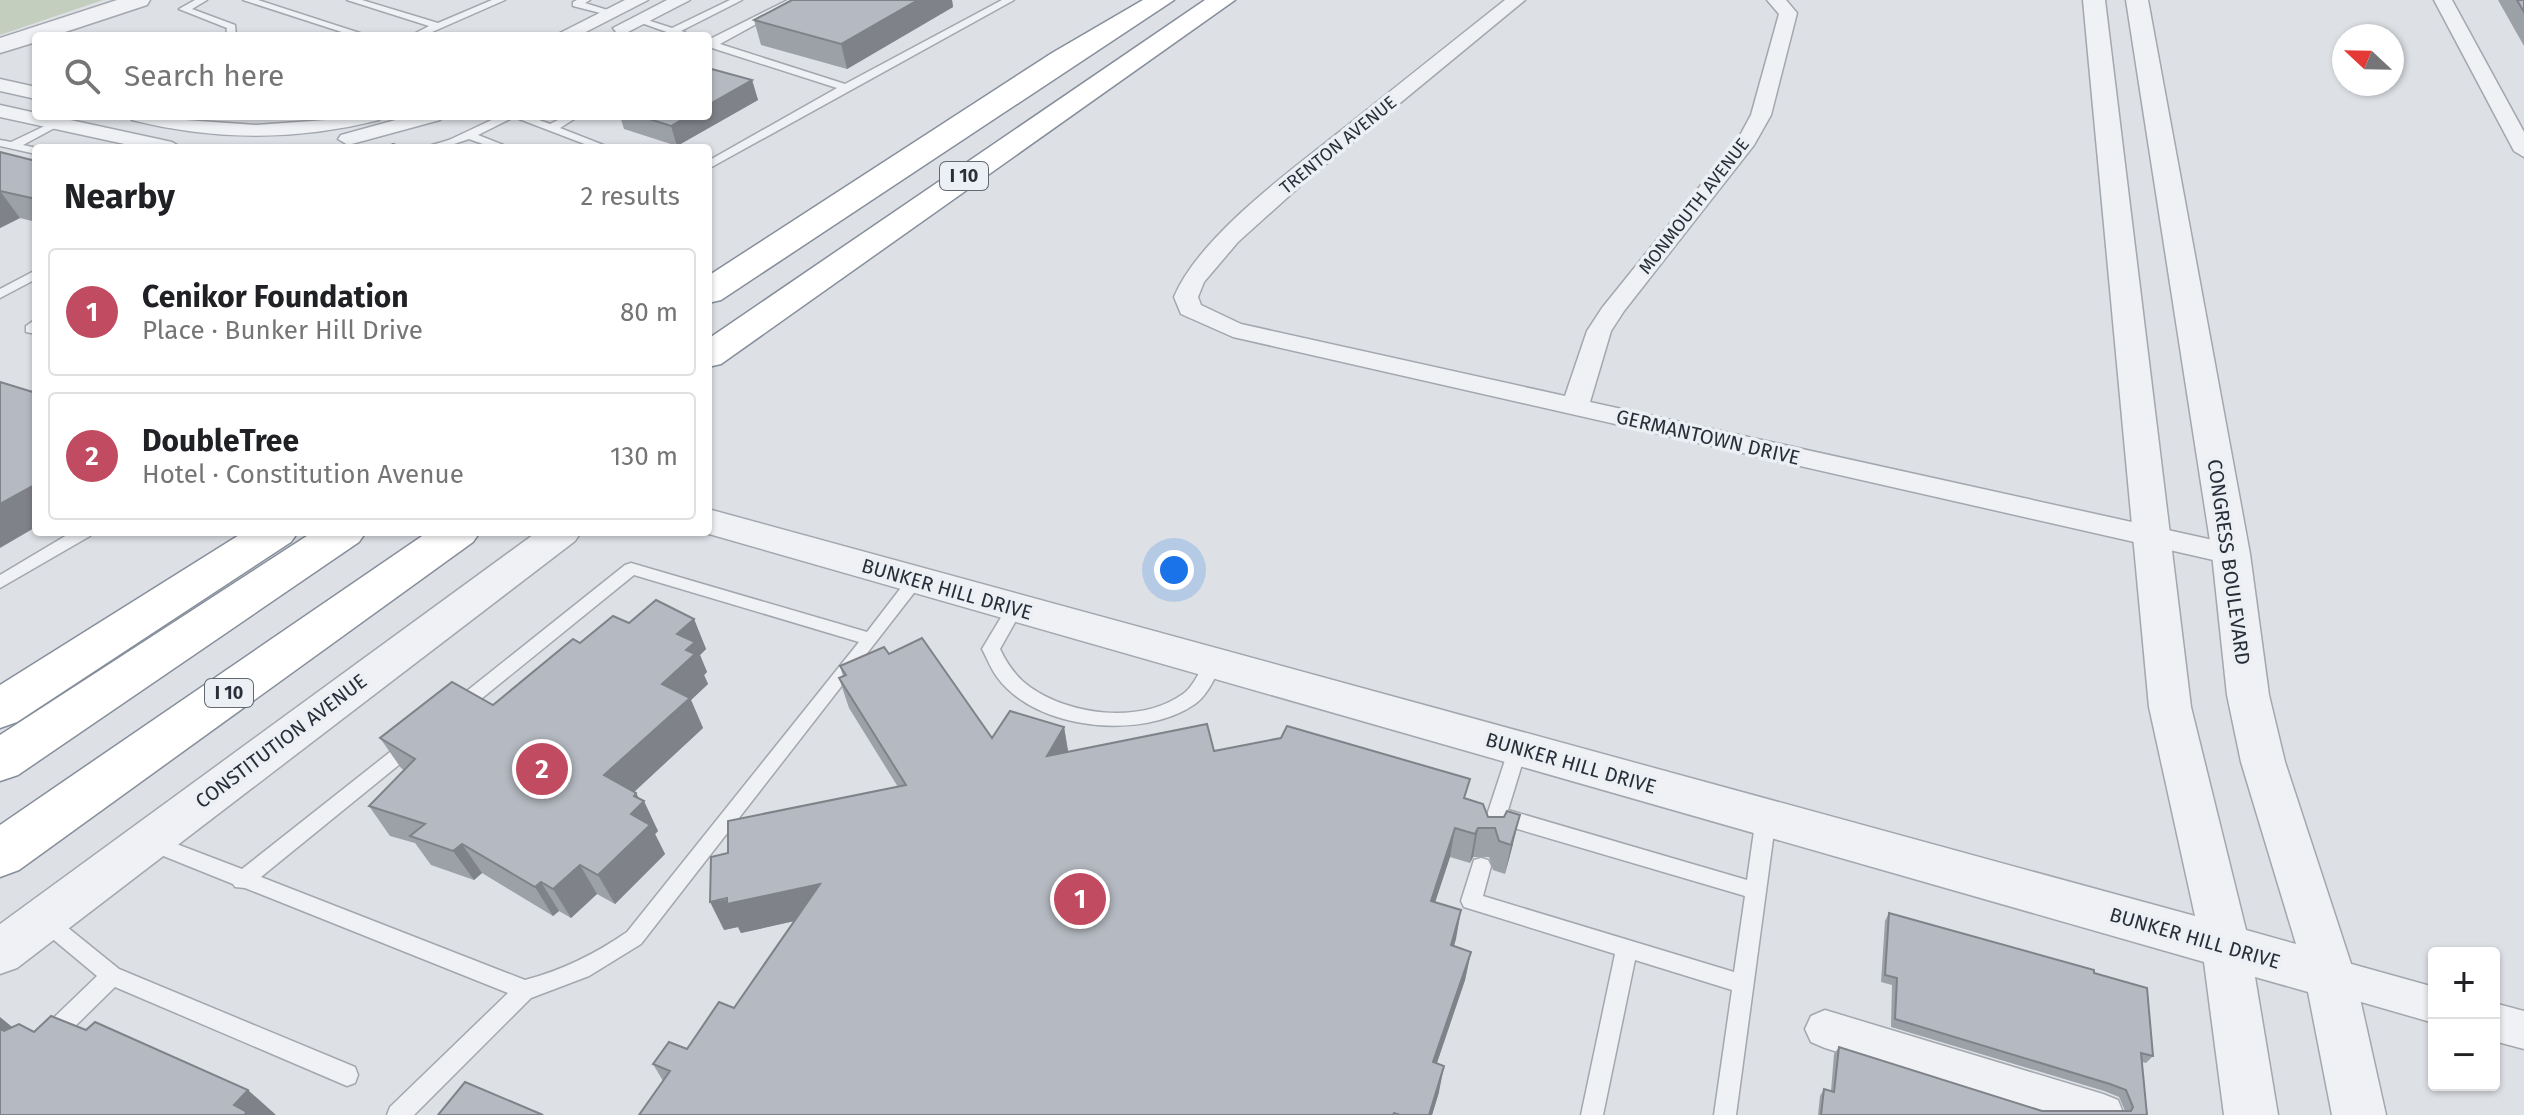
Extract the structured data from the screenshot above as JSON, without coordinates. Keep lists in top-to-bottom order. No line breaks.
{"streets":{"highway":["I 10"],"street":["TRENTON AVENUE","MONMOUTH AVENUE","GERMANTOWN DRIVE","CONGRESS BOULEVARD","BUNKER HILL DRIVE","CONSTITUTION AVENUE"]},"crossings":[["TRENTON AVENUE","GERMANTOWN DRIVE"],["MONMOUTH AVENUE","GERMANTOWN DRIVE"],["GERMANTOWN DRIVE","CONGRESS BOULEVARD"],["CONGRESS BOULEVARD","BUNKER HILL DRIVE"]],"north":"left","page":{"search":"Search here","heading":["Nearby","2 results"],"list":[{"mark":"1","name":"Cenikor Foundation","note":"Place · Bunker Hill Drive","value":"80 m"},{"mark":"2","name":"DoubleTree","note":"Hotel · Constitution Avenue","value":"130 m"}],"pins":["2","1"],"map_buttons":["+","−"]}}
